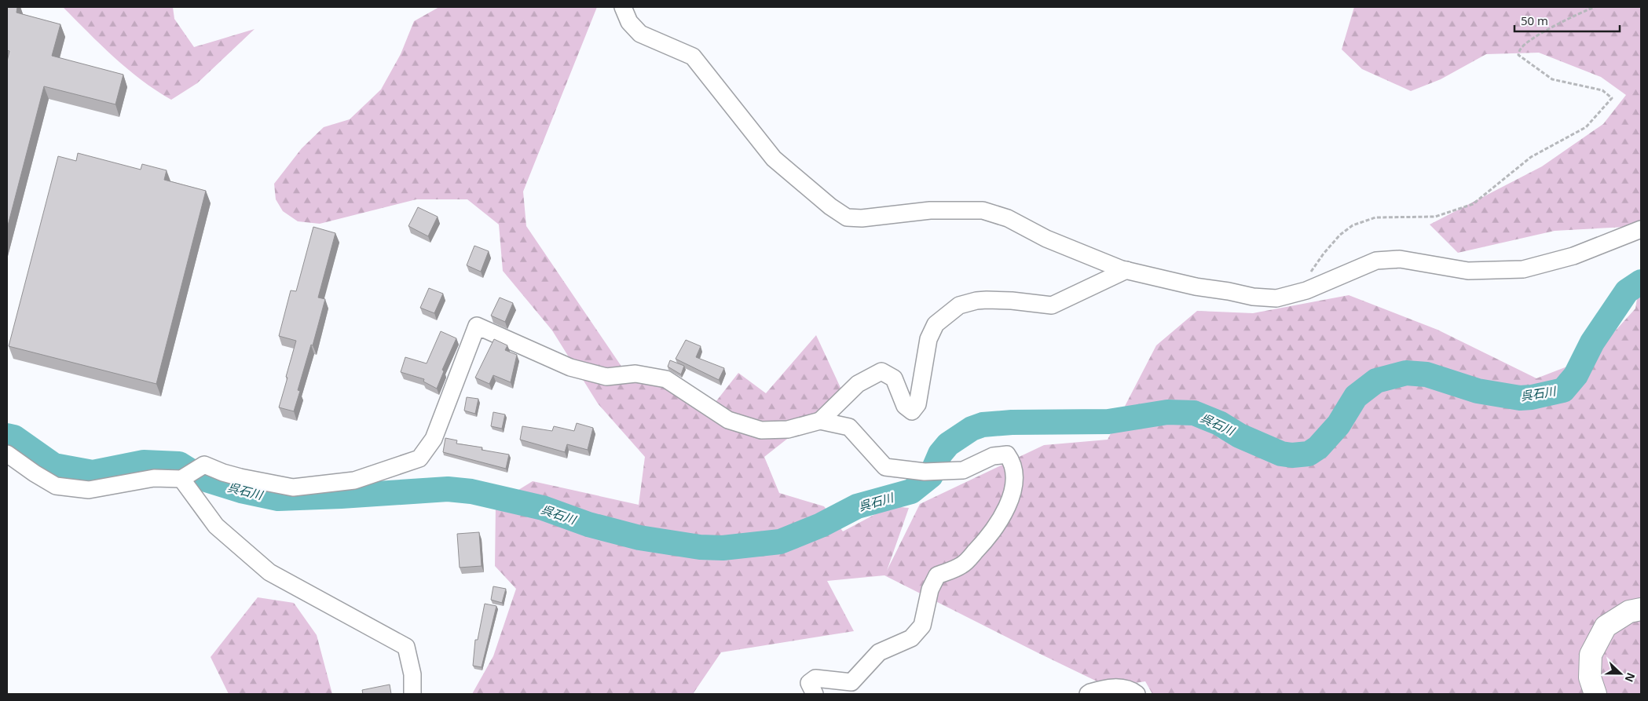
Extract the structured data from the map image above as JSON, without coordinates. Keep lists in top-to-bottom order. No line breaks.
{"water":["呉石川"],"scale_bar":"50 m","north":"right"}
